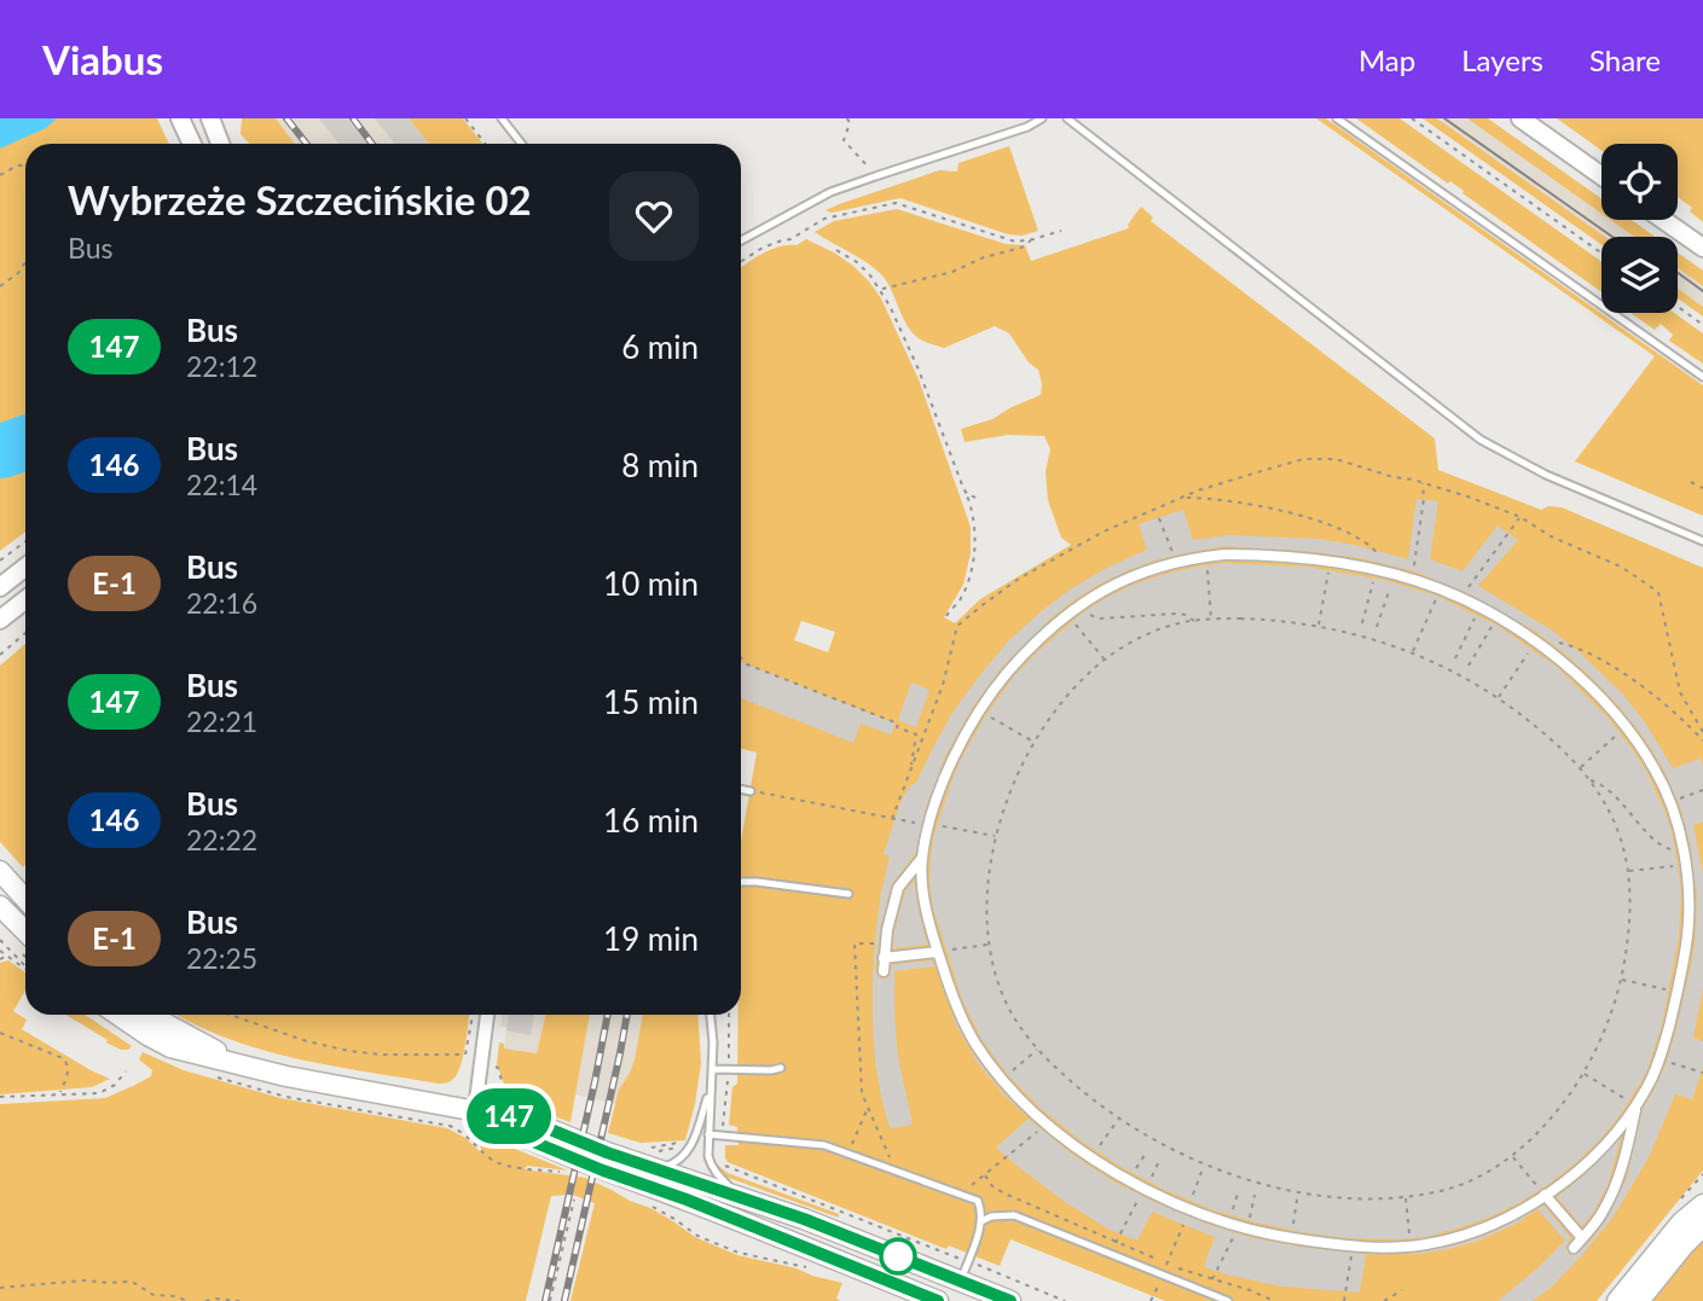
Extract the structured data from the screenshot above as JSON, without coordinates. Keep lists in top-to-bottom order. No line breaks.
{"lines":["bus line 147"],"page":{"header":"Viabus","nav":["Map","Layers","Share"],"on_map":"147","heading":["Wybrzeże Szczecińskie 02","Bus"],"list":[{"mark":"147","name":"Bus","note":"22:12","value":"6 min"},{"mark":"146","name":"Bus","note":"22:14","value":"8 min"},{"mark":"E-1","name":"Bus","note":"22:16","value":"10 min"},{"mark":"147","name":"Bus","note":"22:21","value":"15 min"},{"mark":"146","name":"Bus","note":"22:22","value":"16 min"},{"mark":"E-1","name":"Bus","note":"22:25","value":"19 min"}]}}
